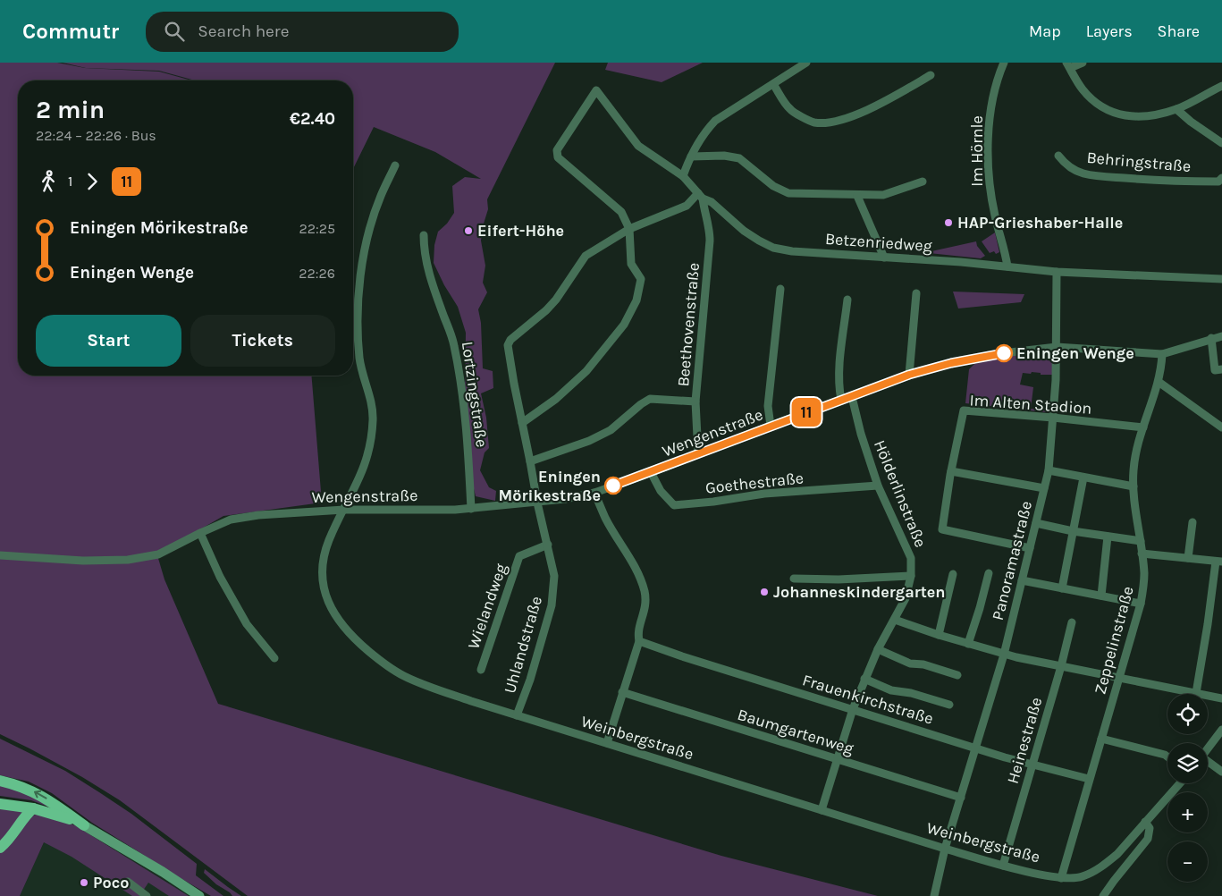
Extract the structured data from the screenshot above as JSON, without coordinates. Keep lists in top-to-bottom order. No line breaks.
{"streets":{"street":["Im Hörnle","Behringstraße","Betzenriedweg","Beethovenstraße","Lortzingstraße","Im Alten Stadion","Wengenstraße","Goethestraße","Hölderlinstraße","Panoramastraße","Wielandweg","Zeppelinstraße","Uhlandstraße","Frauenkirchstraße","Baumgartenweg","Weinbergstraße","Heinestraße"]},"crossings":[["Im Hörnle","Betzenriedweg"],["Betzenriedweg","Beethovenstraße"],["Betzenriedweg","Panoramastraße"],["Betzenriedweg","Uhlandstraße"],["Beethovenstraße","Wengenstraße"],["Lortzingstraße","Wengenstraße"],["Im Alten Stadion","Panoramastraße"],["Im Alten Stadion","Zeppelinstraße"],["Wengenstraße","Goethestraße"],["Wengenstraße","Hölderlinstraße"],["Wengenstraße","Panoramastraße"],["Wengenstraße","Zeppelinstraße"],["Wengenstraße","Uhlandstraße"],["Wengenstraße","Weinbergstraße"],["Goethestraße","Hölderlinstraße"],["Hölderlinstraße","Frauenkirchstraße"],["Hölderlinstraße","Baumgartenweg"],["Hölderlinstraße","Weinbergstraße"],["Panoramastraße","Frauenkirchstraße"],["Panoramastraße","Baumgartenweg"],["Panoramastraße","Weinbergstraße"],["Wielandweg","Uhlandstraße"],["Zeppelinstraße","Frauenkirchstraße"],["Zeppelinstraße","Weinbergstraße"],["Uhlandstraße","Weinbergstraße"],["Frauenkirchstraße","Heinestraße"],["Weinbergstraße","Heinestraße"]],"places":["HAP-Grieshaber-Halle","Eifert-Höhe","Eningen Wenge","Eningen Mörikestraße","Johanneskindergarten","Poco"],"lines":["bus line 11"],"page":{"header":"Commutr","search":"Search here","nav":["Map","Layers","Share"],"on_map":"11","heading":["2 min","22:24 – 22:26 · Bus","€2.40"],"legs":["1","11"],"list":[{"name":"Eningen Mörikestraße","value":"22:25"},{"name":"Eningen Wenge","value":"22:26"}],"buttons":["Start","Tickets"],"map_buttons":["+","−"]}}
